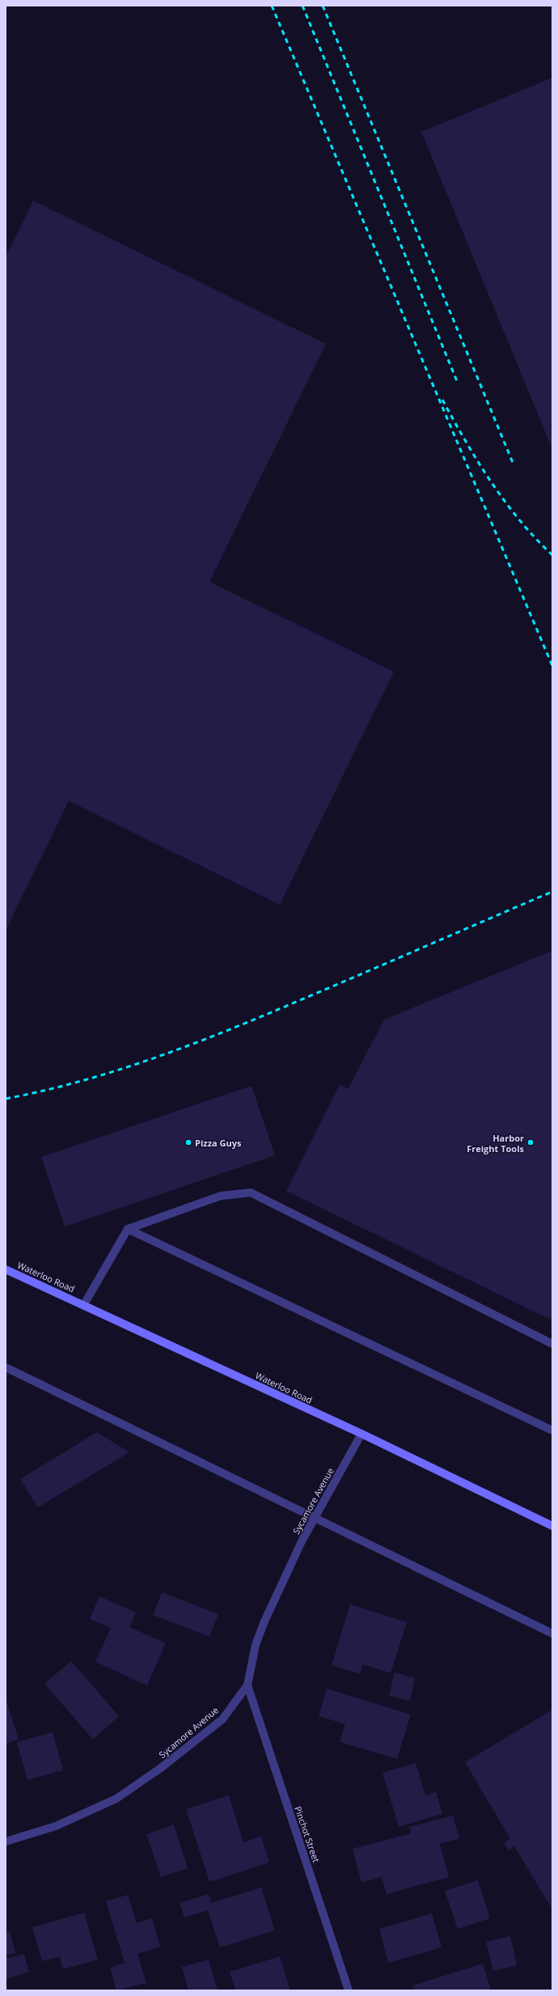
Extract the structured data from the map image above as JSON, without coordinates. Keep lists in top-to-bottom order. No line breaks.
{"streets":{"main road":["Waterloo Road"],"street":["Sycamore Avenue","Pinchot Street"]},"crossings":[["Waterloo Road","Sycamore Avenue"],["Sycamore Avenue","Pinchot Street"]],"places":["Pizza Guys","Harbor Freight Tools"]}
